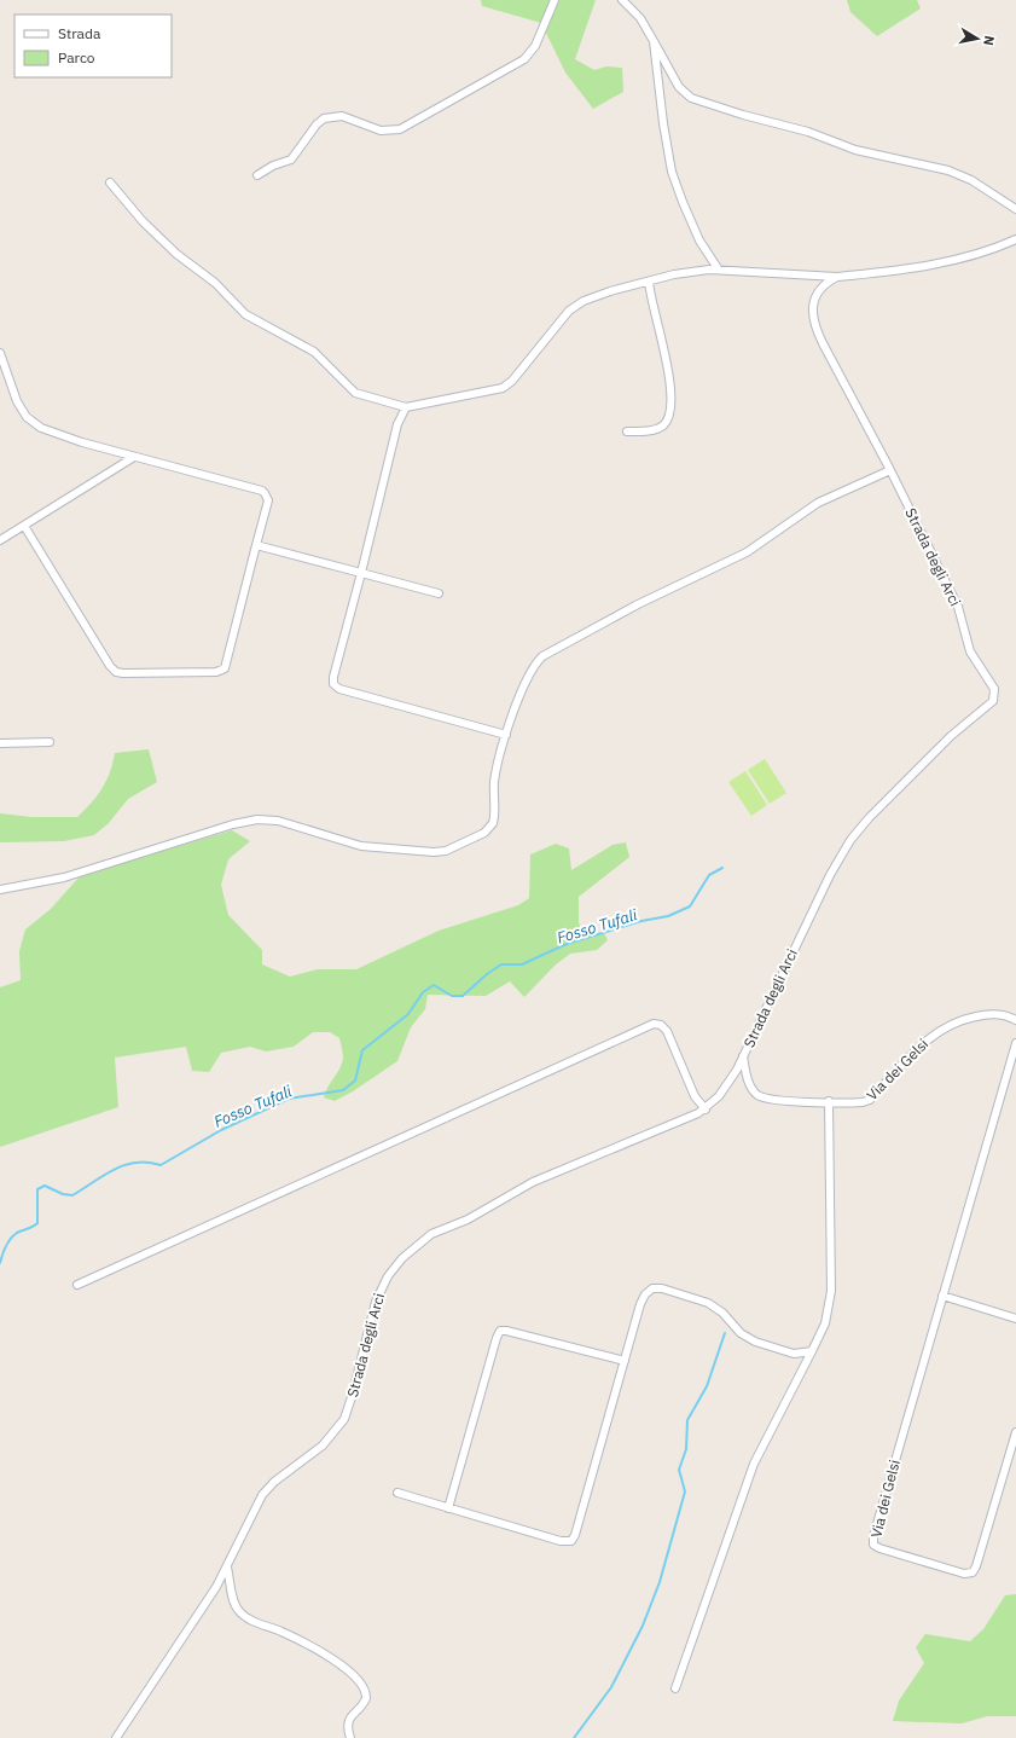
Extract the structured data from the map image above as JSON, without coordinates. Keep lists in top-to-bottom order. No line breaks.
{"streets":{"street":["Strada degli Arci","Via dei Gelsi"]},"crossings":[["Strada degli Arci","Via dei Gelsi"]],"water":["Fosso Tufali"],"legend":["Strada","Parco"],"north":"right"}
